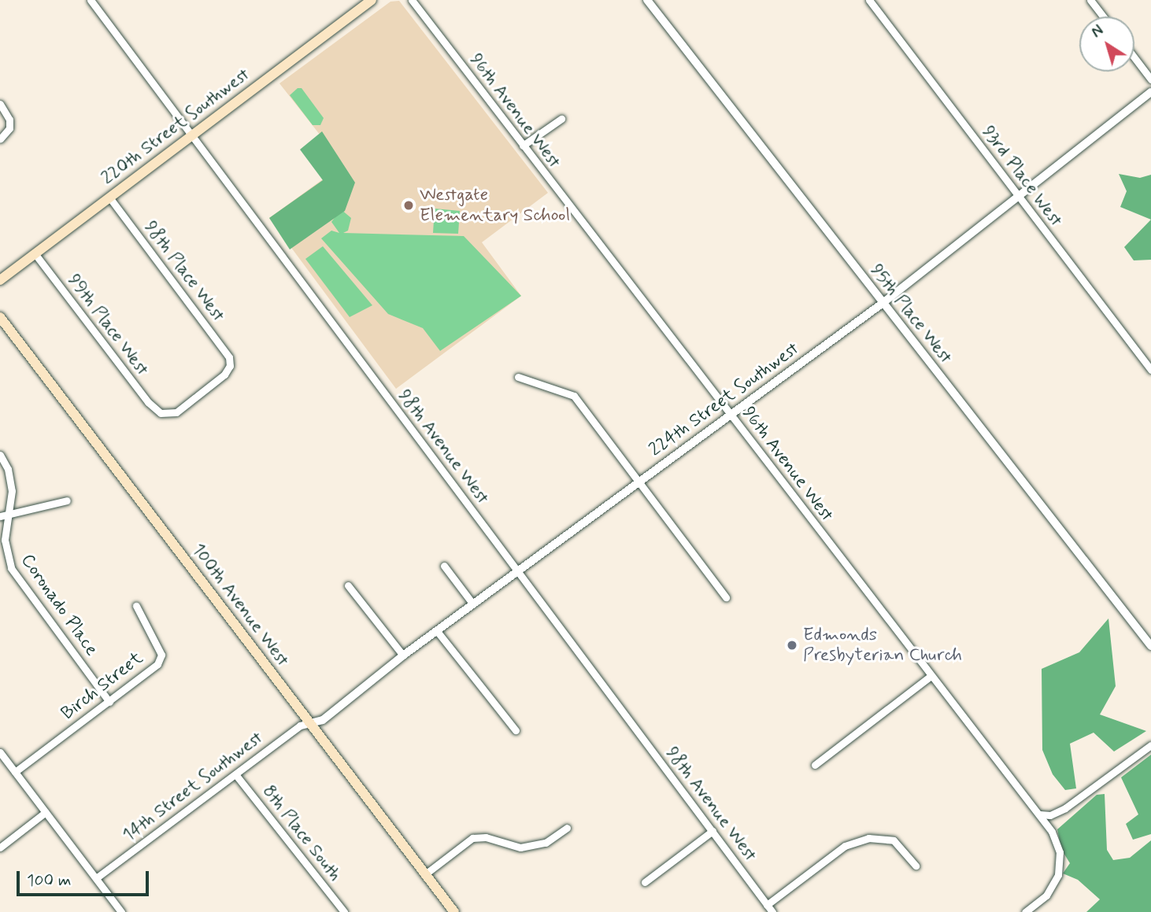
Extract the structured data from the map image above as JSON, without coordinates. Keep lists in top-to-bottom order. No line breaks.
{"streets":{"main road":["220th Street Southwest","100th Avenue West"],"street":["96th Avenue West","93rd Place West","98th Place West","95th Place West","99th Place West","224th Street Southwest","98th Avenue West","Coronado Place","Birch Street","14th Street Southwest","8th Place South"]},"crossings":[["96th Avenue West","224th Street Southwest"],["220th Street Southwest","98th Place West"],["220th Street Southwest","99th Place West"],["220th Street Southwest","98th Avenue West"],["93rd Place West","224th Street Southwest"],["98th Place West","99th Place West"],["95th Place West","224th Street Southwest"],["224th Street Southwest","98th Avenue West"],["224th Street Southwest","100th Avenue West"],["224th Street Southwest","14th Street Southwest"],["Coronado Place","Birch Street"],["100th Avenue West","14th Street Southwest"],["14th Street Southwest","8th Place South"]],"places":["Westgate Elementary School","Edmonds Presbyterian Church"],"scale_bar":"100 m","north":"top left"}
